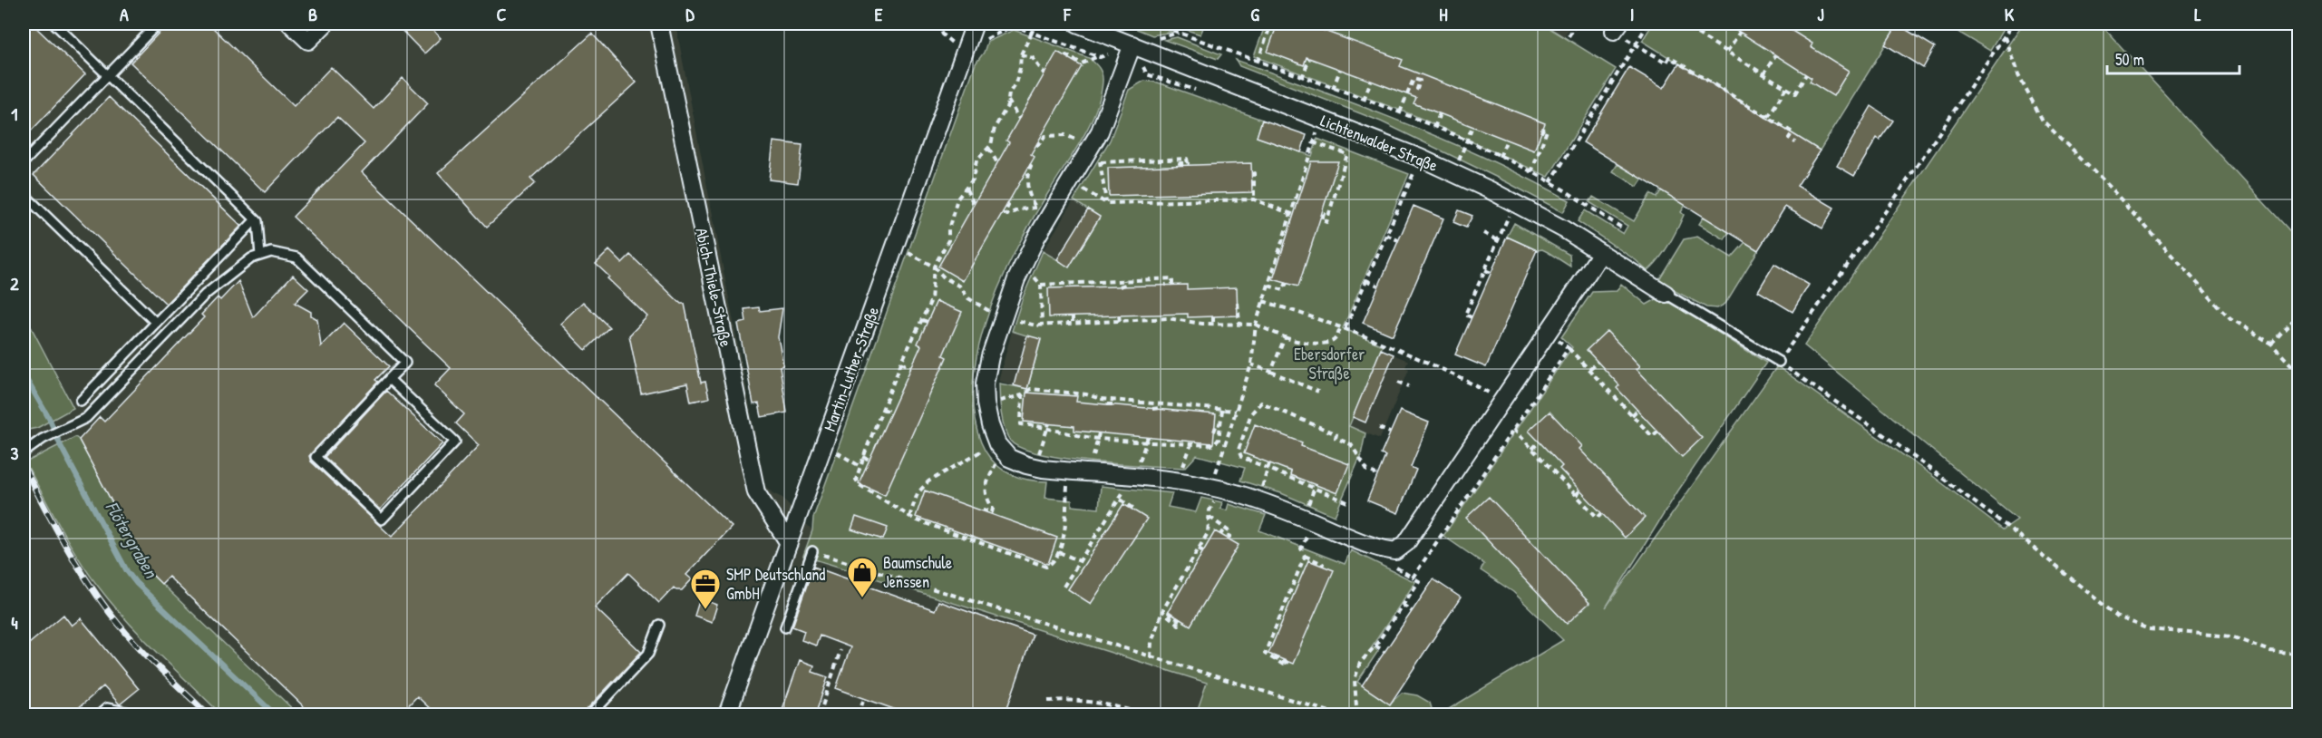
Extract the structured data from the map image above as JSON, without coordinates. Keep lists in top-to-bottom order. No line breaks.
{"streets":{"street":["Lichtenwalder Straße","Abich-Thiele-Straße","Martin-Luther-Straße"]},"crossings":[["Abich-Thiele-Straße","Martin-Luther-Straße"]],"water":["Flötergraben"],"parks":["Ebersdorfer Straße"],"places":{"shop":["Baumschule Jenssen"],"office":["SMP Deutschland GmbH"]},"scale_bar":"50 m","grid":{"columns":["A","B","C","D","E","F","G","H","I","J","K","L"],"rows":["1","2","3","4"]}}
